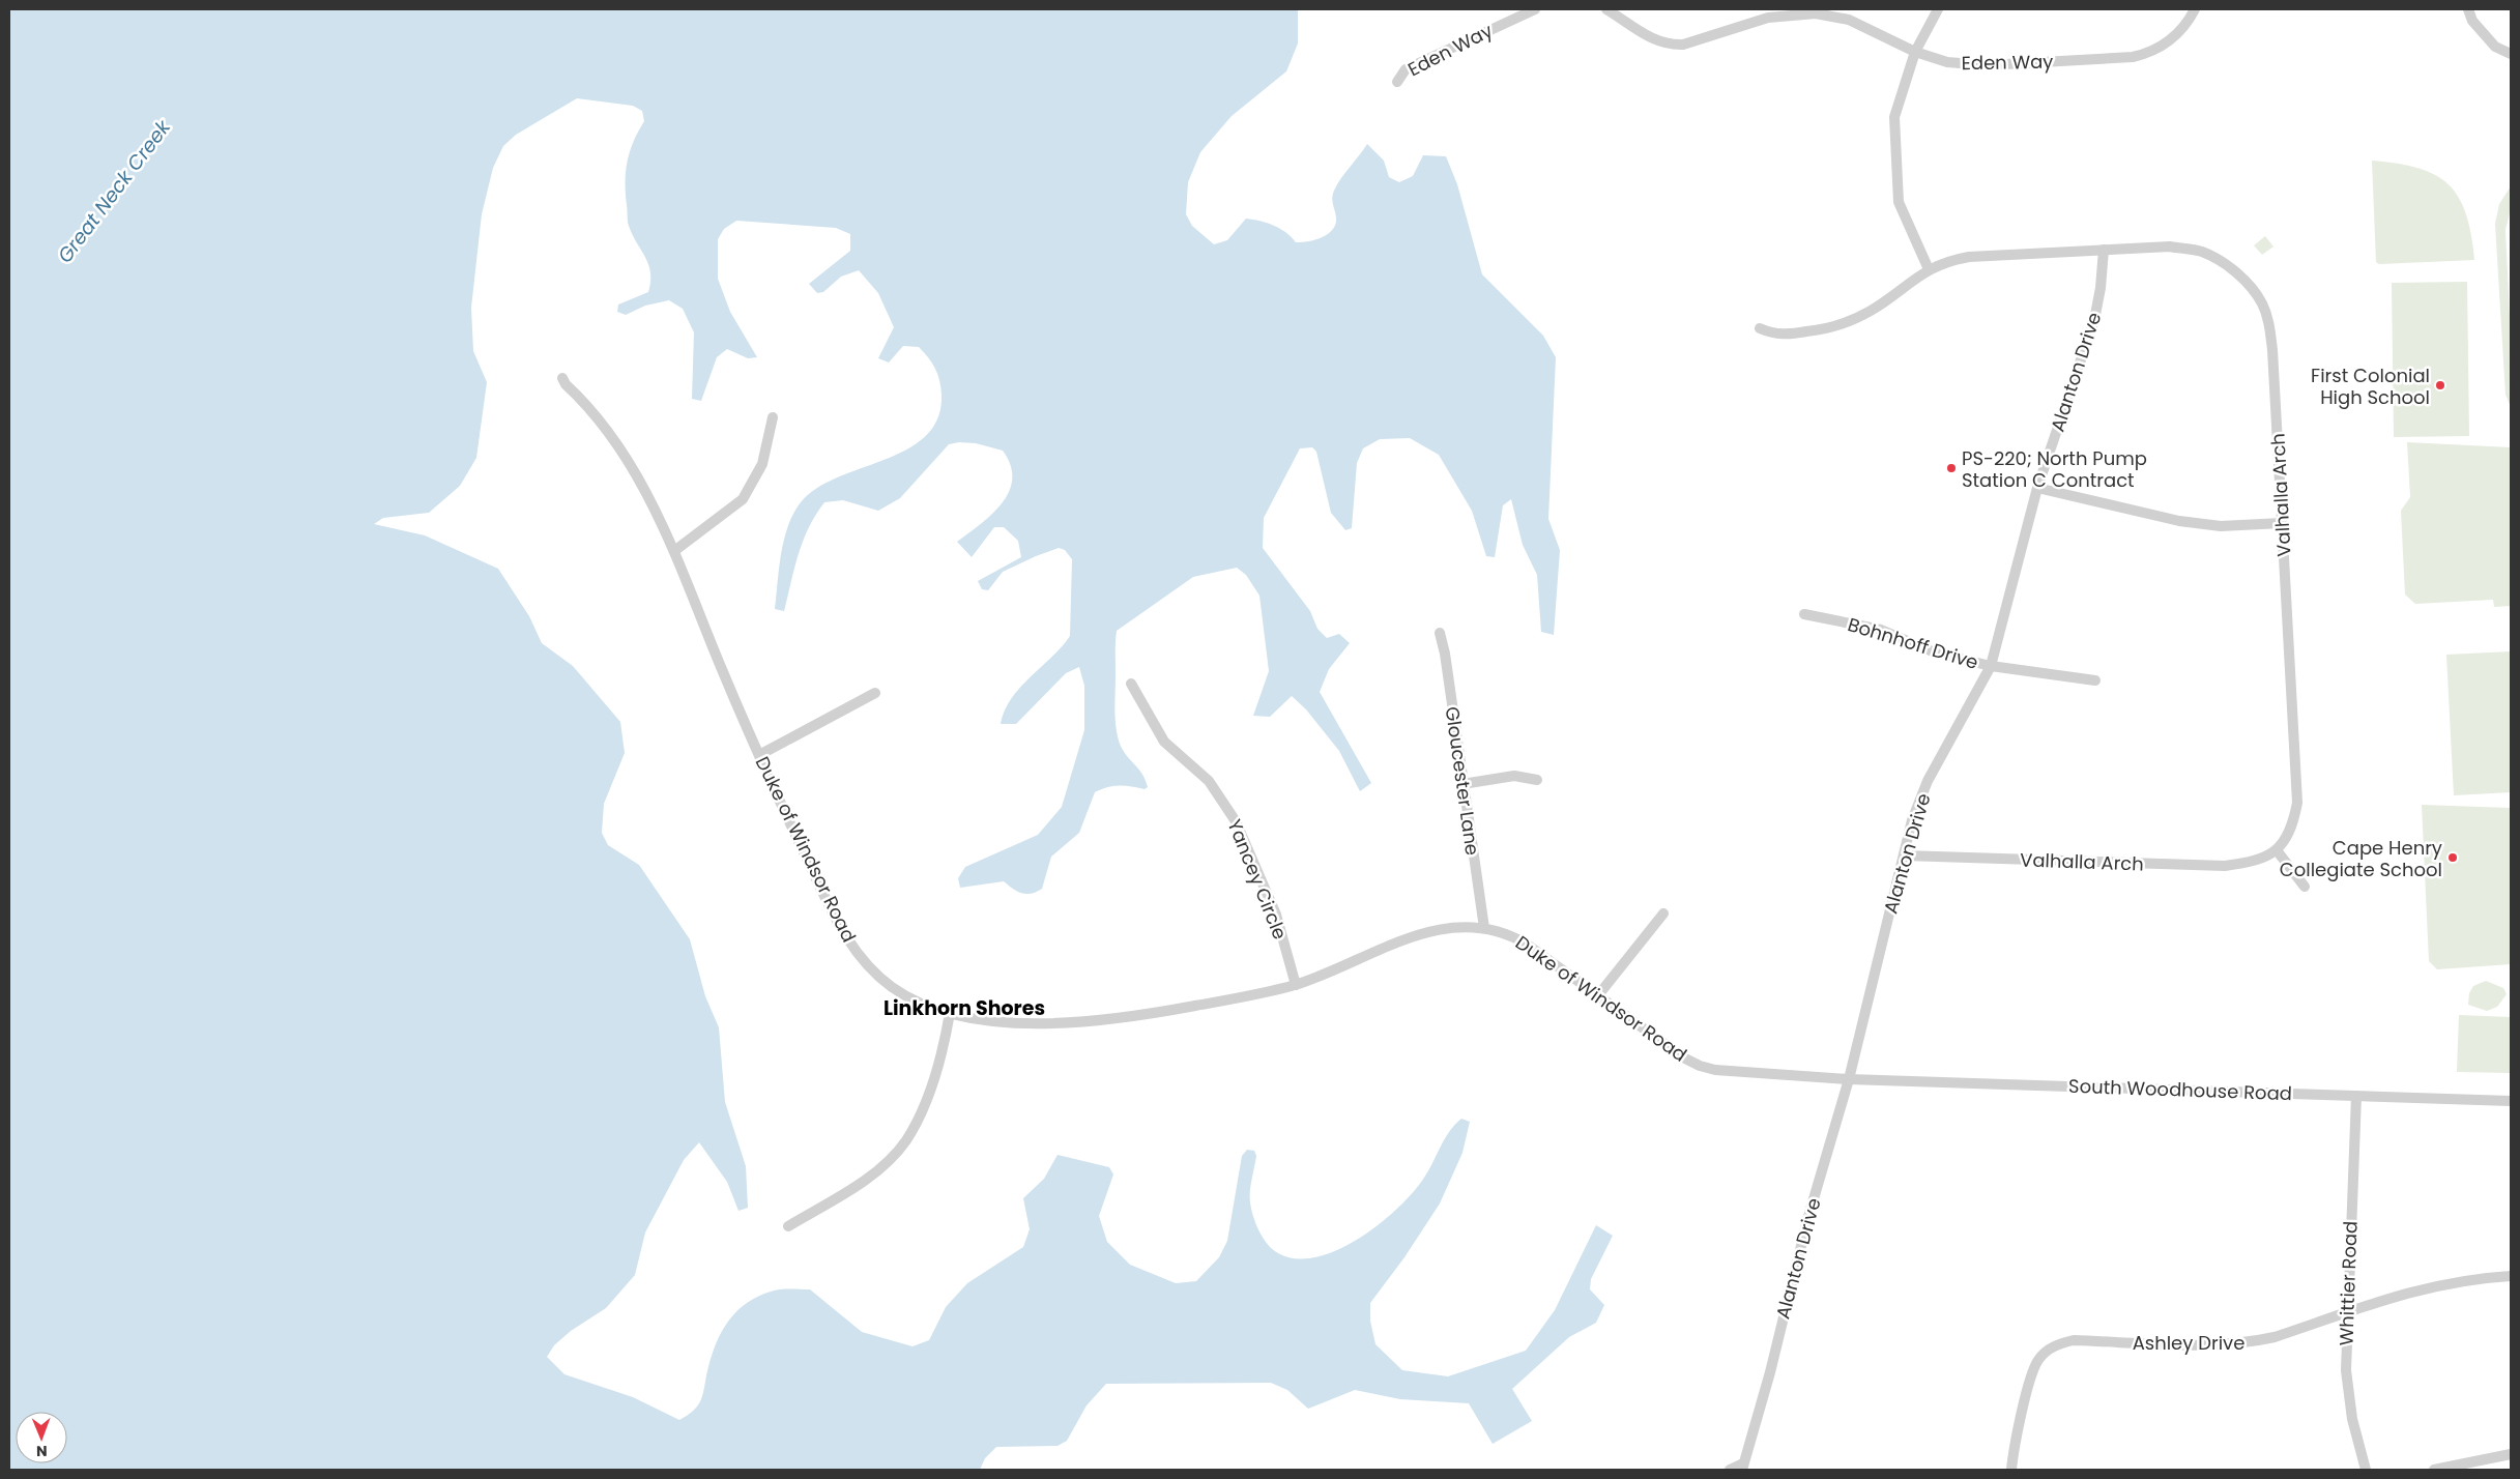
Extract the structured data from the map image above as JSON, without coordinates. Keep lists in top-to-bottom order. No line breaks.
{"streets":{"street":["Eden Way","Alanton Drive","Valhalla Arch","Bohnhoff Drive","Gloucester Lane","Duke of Windsor Road","Yancey Circle","South Woodhouse Road","Whittier Road","Ashley Drive"]},"crossings":[["Alanton Drive","Valhalla Arch"],["Alanton Drive","Bohnhoff Drive"],["Alanton Drive","Duke of Windsor Road"],["Alanton Drive","South Woodhouse Road"],["Gloucester Lane","Duke of Windsor Road"],["Duke of Windsor Road","Yancey Circle"],["Duke of Windsor Road","South Woodhouse Road"],["South Woodhouse Road","Whittier Road"],["Whittier Road","Ashley Drive"]],"districts":["Linkhorn Shores"],"water":["Great Neck Creek"],"places":["First Colonial High School","PS-220; North Pump Station C Contract","Cape Henry Collegiate School"],"north":"bottom"}
